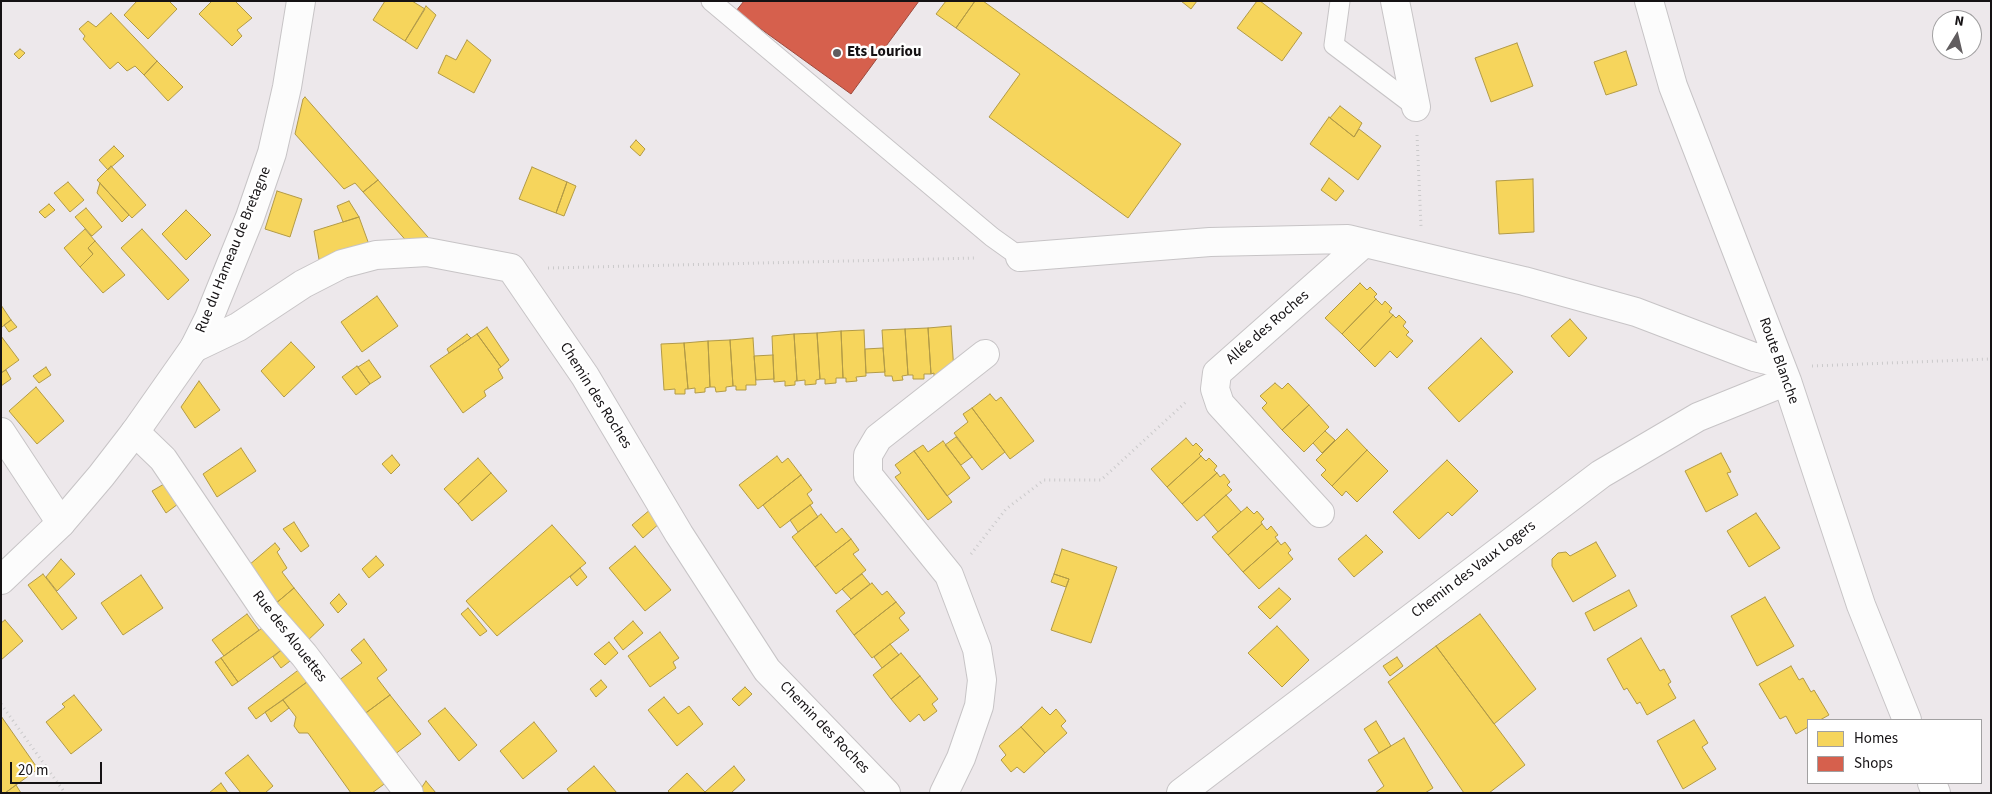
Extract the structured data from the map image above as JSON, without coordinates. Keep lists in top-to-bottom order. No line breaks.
{"streets":{"street":["Rue du Hameau de Bretagne","Allée des Roches","Route Blanche","Chemin des Roches","Chemin des Vaux Logers","Rue des Alouettes"]},"crossings":[["Rue du Hameau de Bretagne","Rue des Alouettes"],["Route Blanche","Chemin des Vaux Logers"]],"places":["Ets Louriou"],"legend":["Homes","Shops"],"scale_bar":"20 m","north":"top"}
